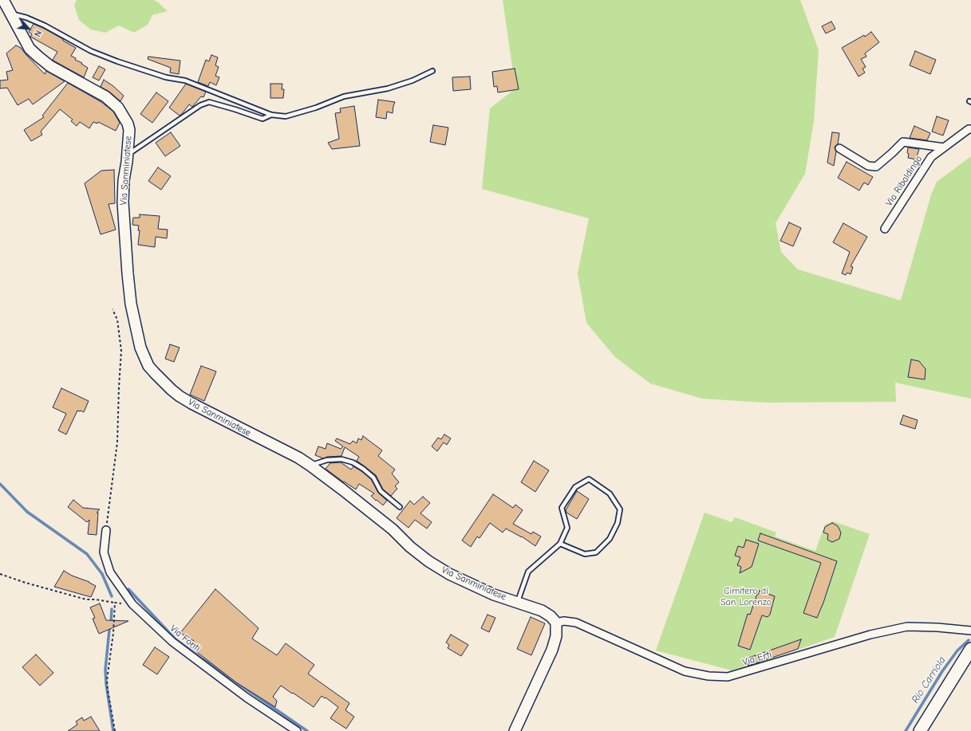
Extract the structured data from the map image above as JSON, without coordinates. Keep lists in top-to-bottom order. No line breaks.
{"streets":{"main road":["Via Sanminiatese"],"street":["Via Ribaldinga","Via Fonti","Via Erti"]},"crossings":[["Via Sanminiatese","Via Erti"]],"water":["Rio Carriola"],"parks":["Cimitero di San Lorenzo"],"north":"bottom right"}
